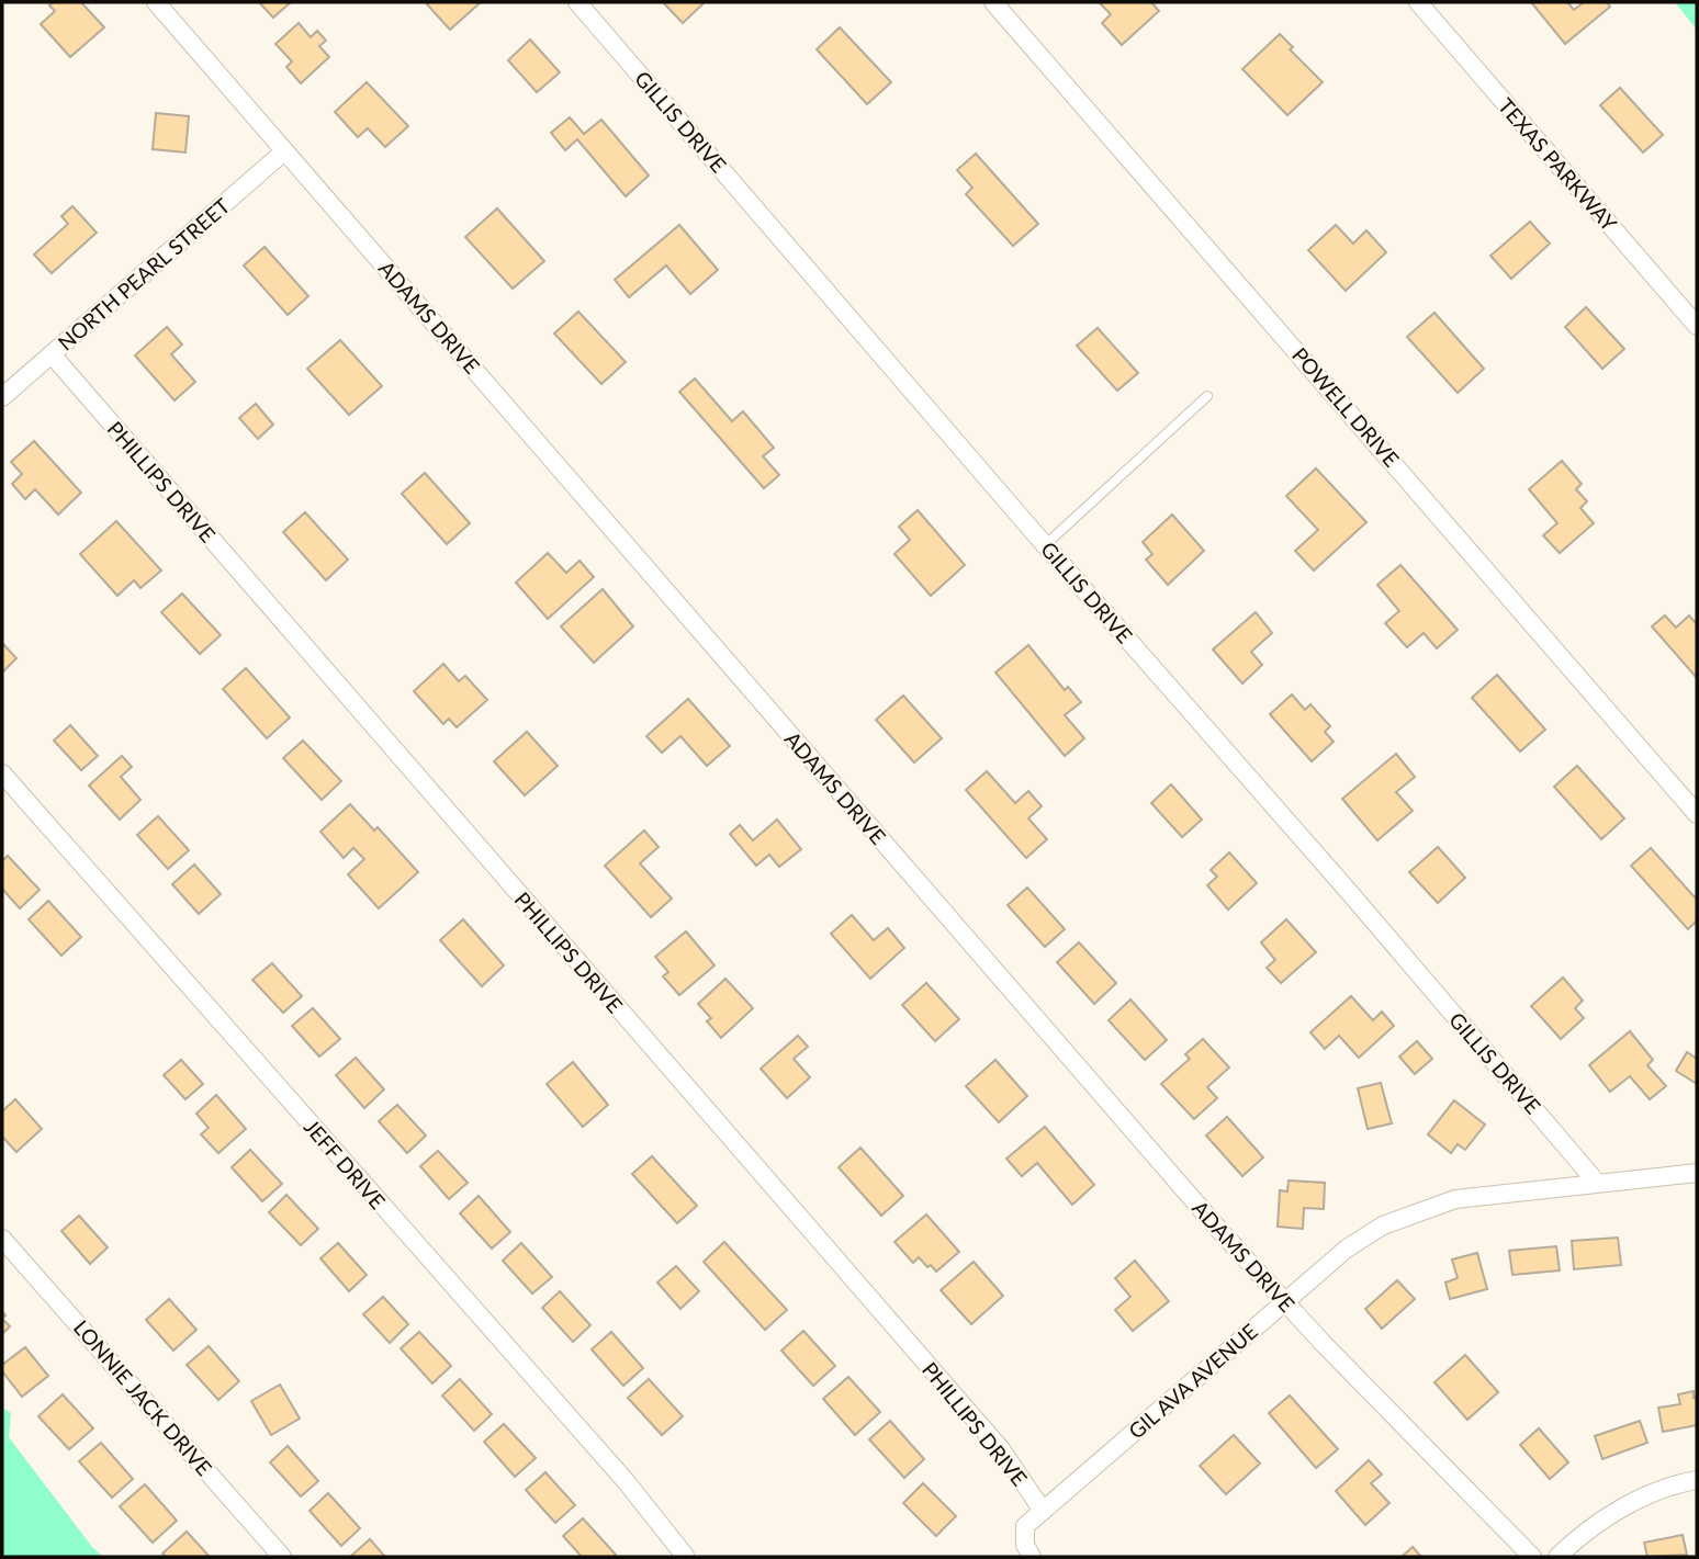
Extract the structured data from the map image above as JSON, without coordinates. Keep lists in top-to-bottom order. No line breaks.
{"streets":{"street":["GILLIS DRIVE","TEXAS PARKWAY","NORTH PEARL STREET","ADAMS DRIVE","POWELL DRIVE","PHILLIPS DRIVE","JEFF DRIVE","GIL AVA AVENUE","LONNIE JACK DRIVE"]},"crossings":[["GILLIS DRIVE","GIL AVA AVENUE"],["NORTH PEARL STREET","ADAMS DRIVE"],["NORTH PEARL STREET","PHILLIPS DRIVE"],["ADAMS DRIVE","GIL AVA AVENUE"],["PHILLIPS DRIVE","GIL AVA AVENUE"]]}
